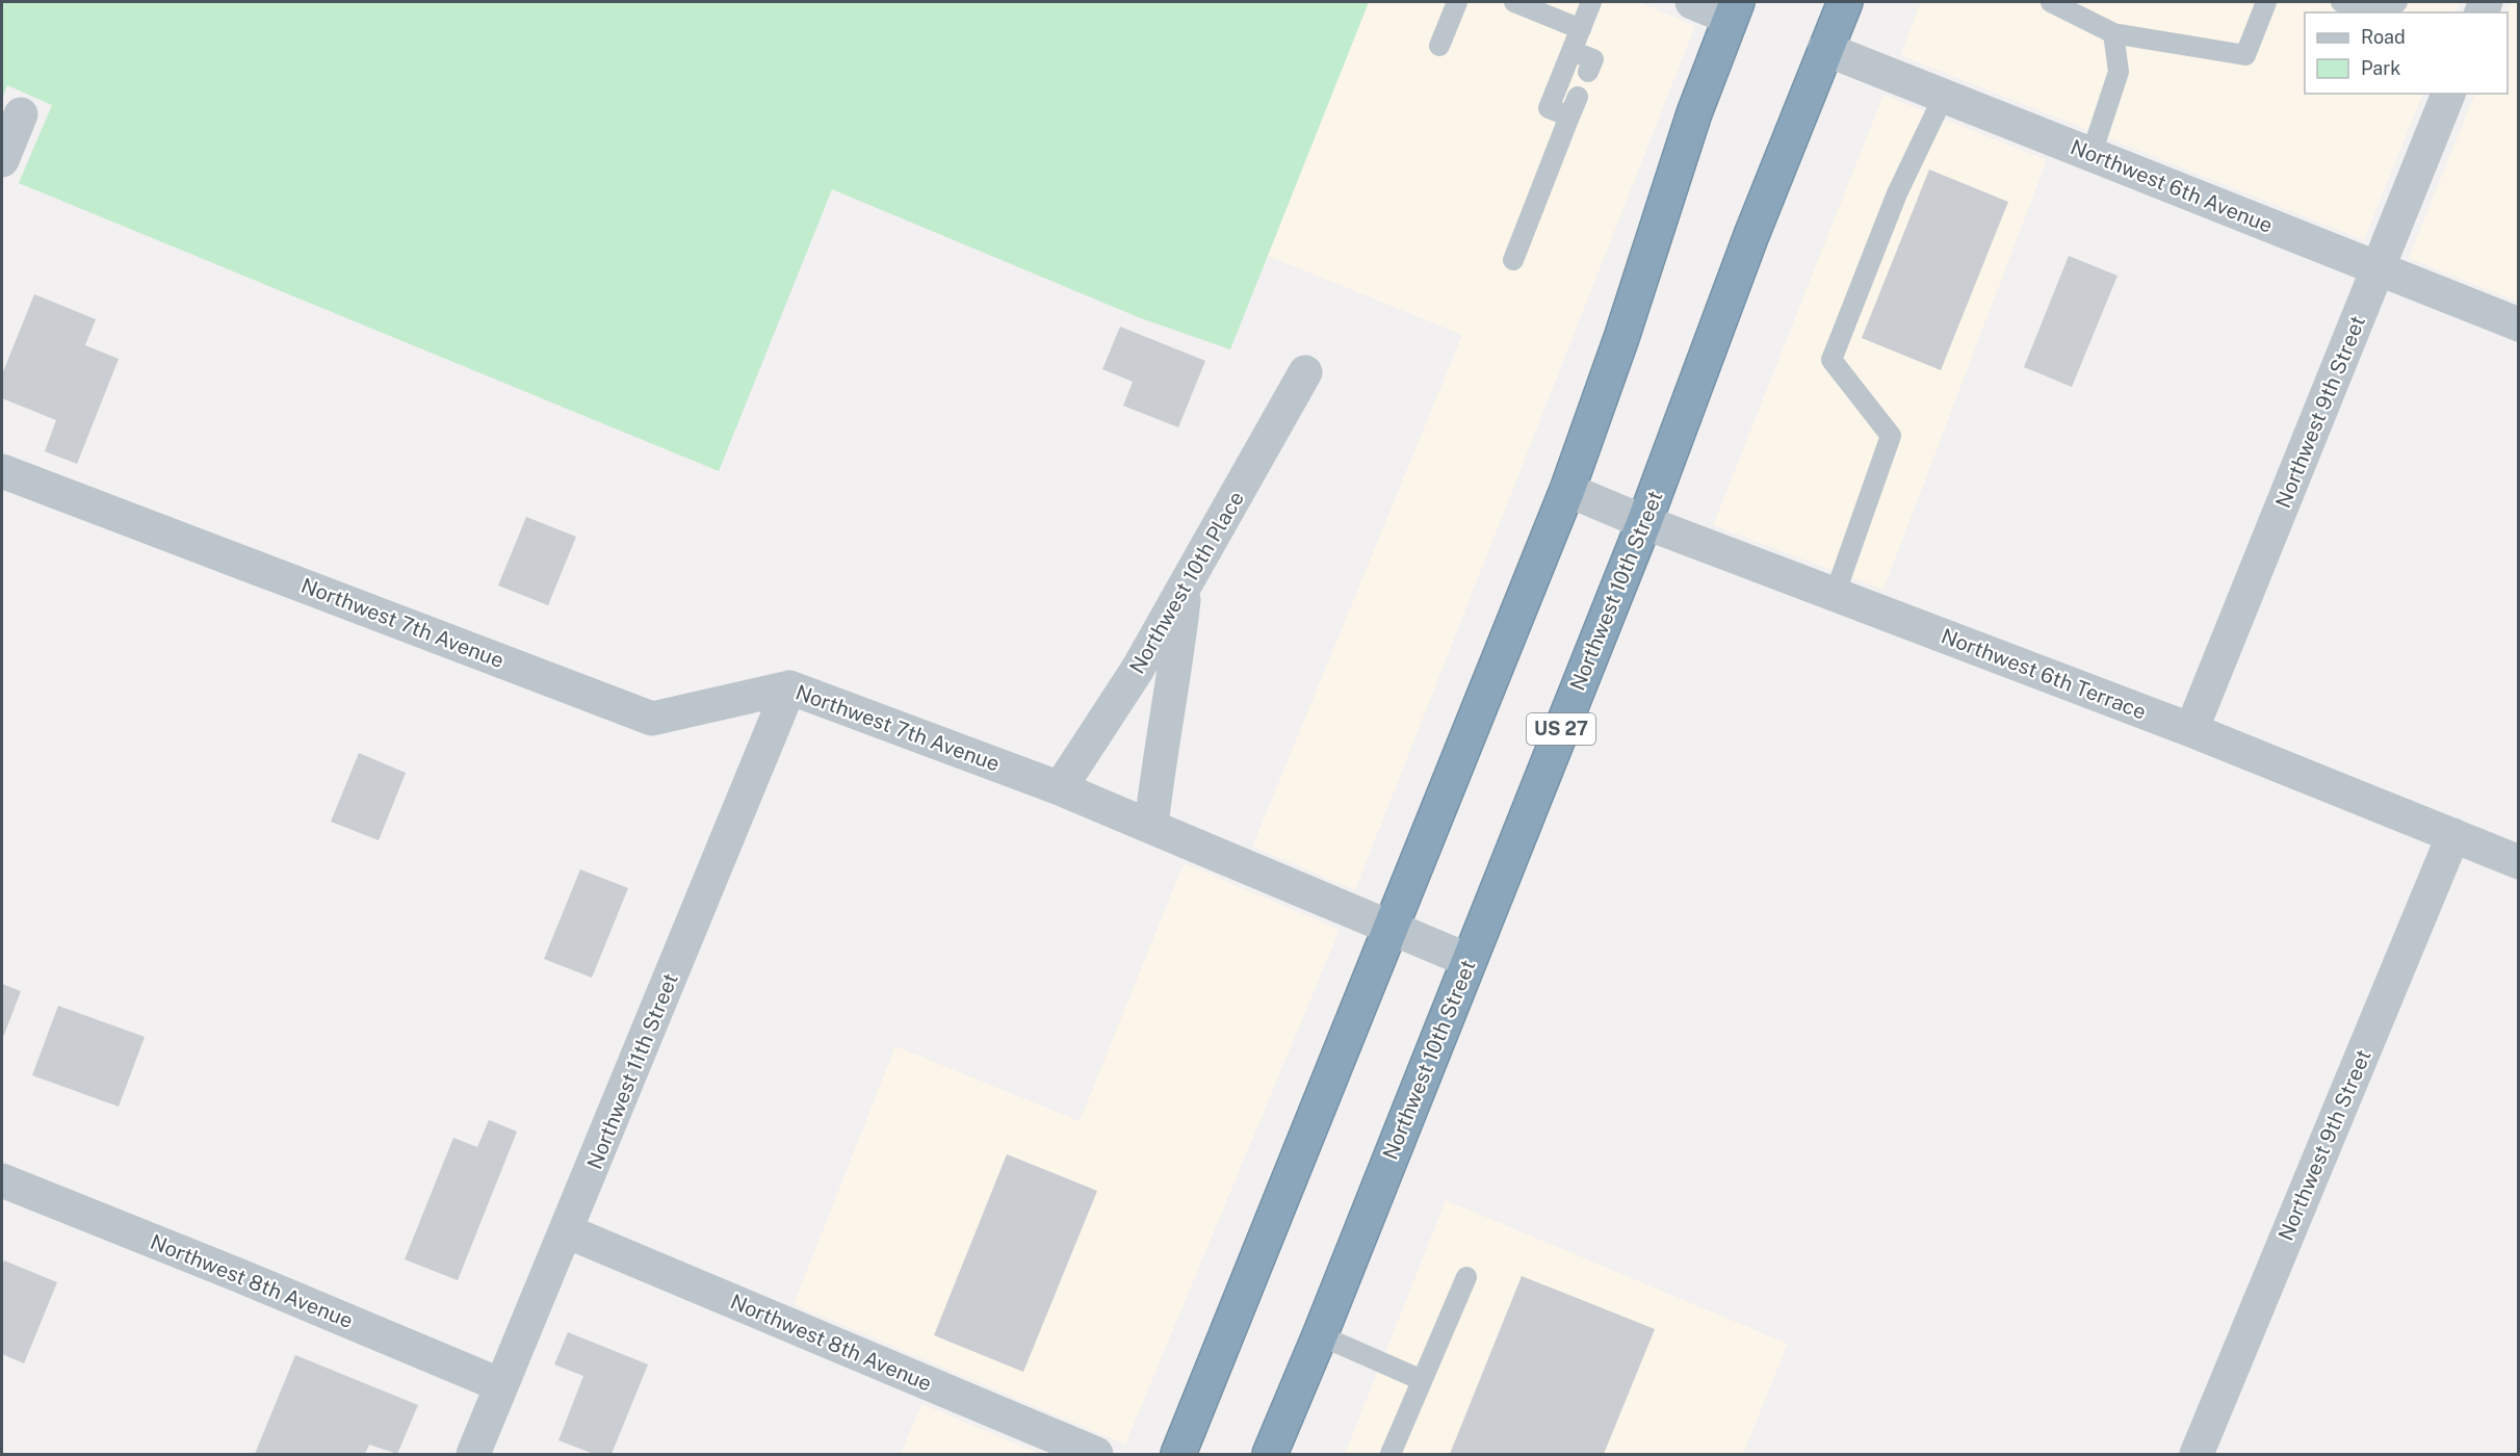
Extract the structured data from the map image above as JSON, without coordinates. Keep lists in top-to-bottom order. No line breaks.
{"streets":{"highway":["Northwest 10th Street","US 27"],"street":["Northwest 6th Avenue","Northwest 9th Street","Northwest 10th Place","Northwest 7th Avenue","Northwest 6th Terrace","Northwest 11th Street","Northwest 8th Avenue"]},"crossings":[["Northwest 6th Avenue","Northwest 9th Street"],["Northwest 6th Avenue","Northwest 10th Street"],["Northwest 9th Street","Northwest 6th Terrace"],["Northwest 10th Place","Northwest 7th Avenue"],["Northwest 10th Street","Northwest 7th Avenue"],["Northwest 10th Street","Northwest 6th Terrace"],["Northwest 7th Avenue","Northwest 11th Street"],["Northwest 11th Street","Northwest 8th Avenue"]],"legend":["Road","Park"]}
